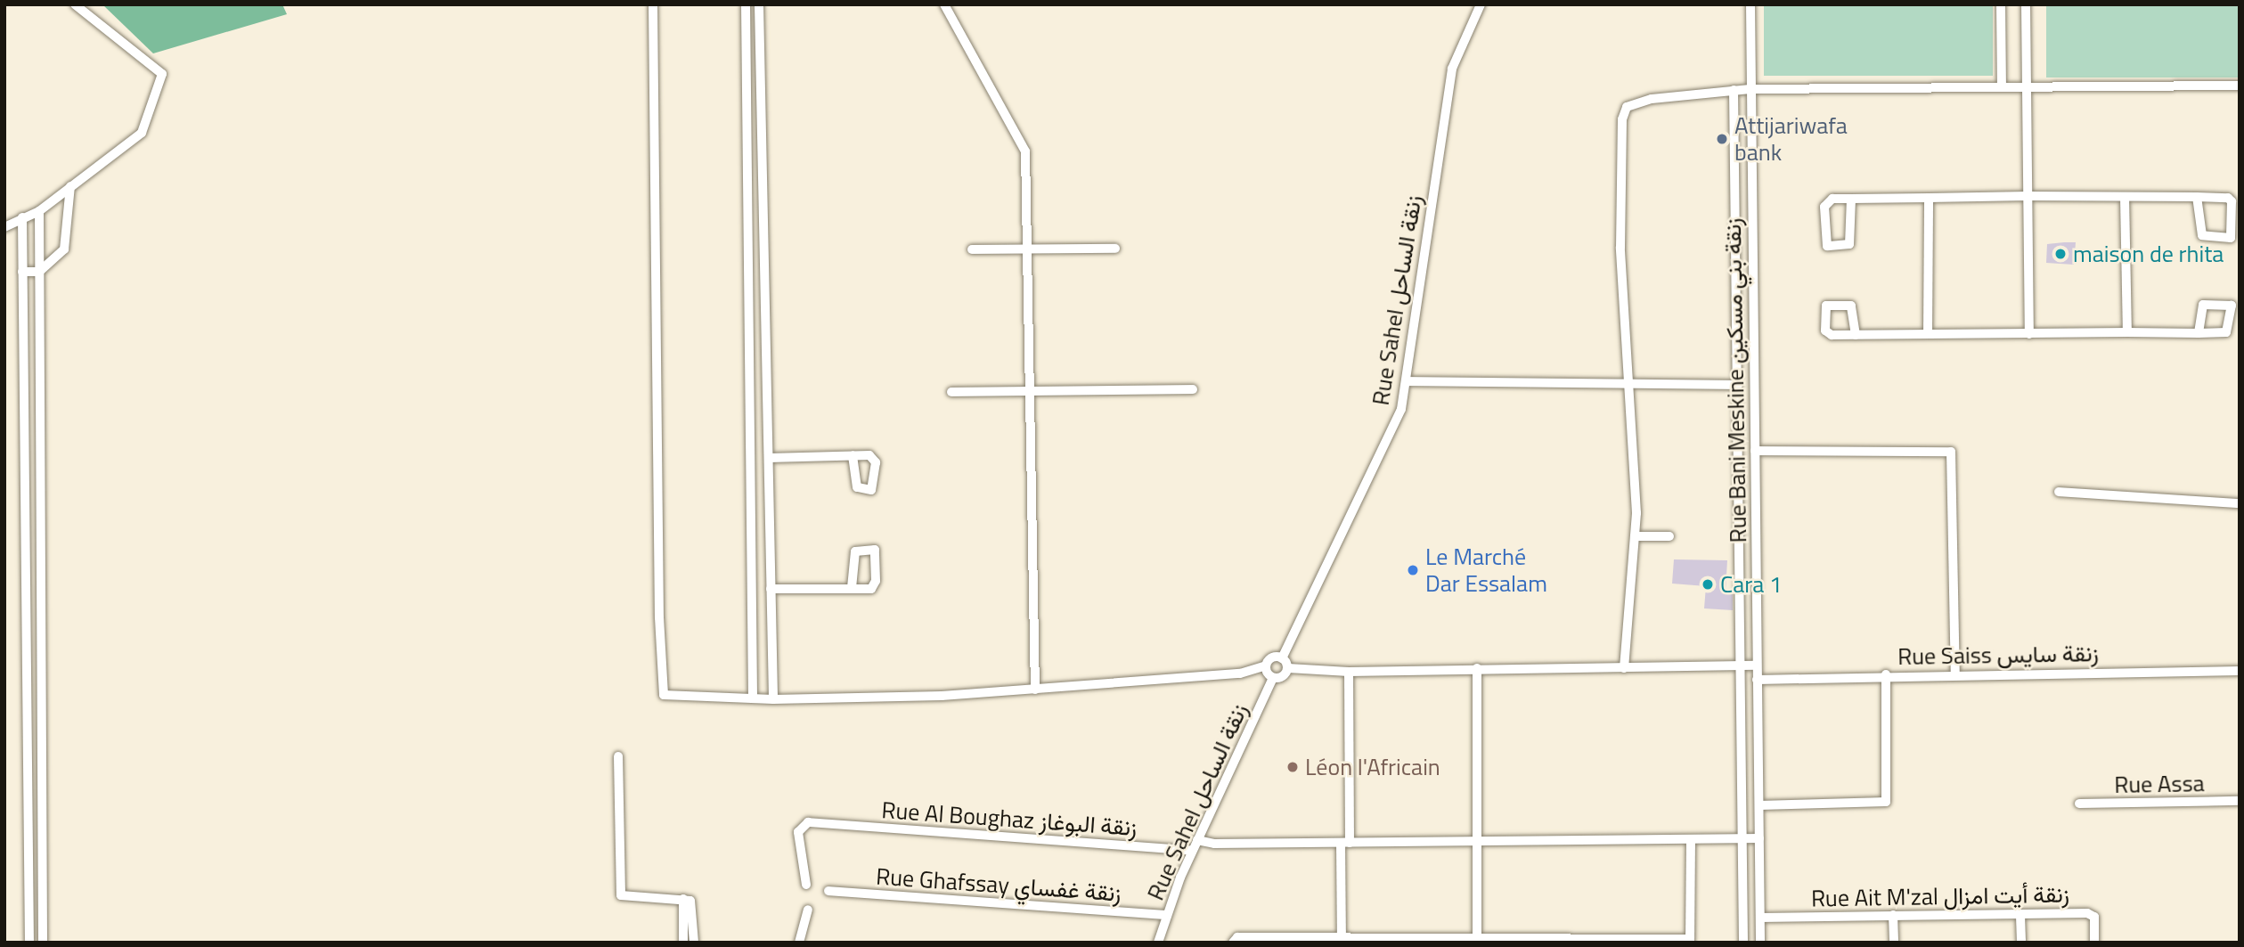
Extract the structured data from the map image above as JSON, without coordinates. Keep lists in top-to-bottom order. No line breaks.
{"streets":{"street":["Rue Sahel زنقة الساحل","Rue Bani Meskine زنقة بني مسكين","Rue Saiss زنقة سايس","Rue Assa","Rue Al Boughaz زنقة البوغاز","Rue Ghafssay زنقة غفساي","Rue Ait M'zal زنقة أيت امزال"]},"crossings":[["Rue Sahel زنقة الساحل","Rue Al Boughaz زنقة البوغاز"],["Rue Sahel زنقة الساحل","Rue Ghafssay زنقة غفساي"],["Rue Bani Meskine زنقة بني مسكين","Rue Saiss زنقة سايس"],["Rue Bani Meskine زنقة بني مسكين","Rue Ait M'zal زنقة أيت امزال"]],"places":["Attijariwafa bank","maison de rhita","Le Marché Dar Essalam","Cara 1","Léon l'Africain"]}
